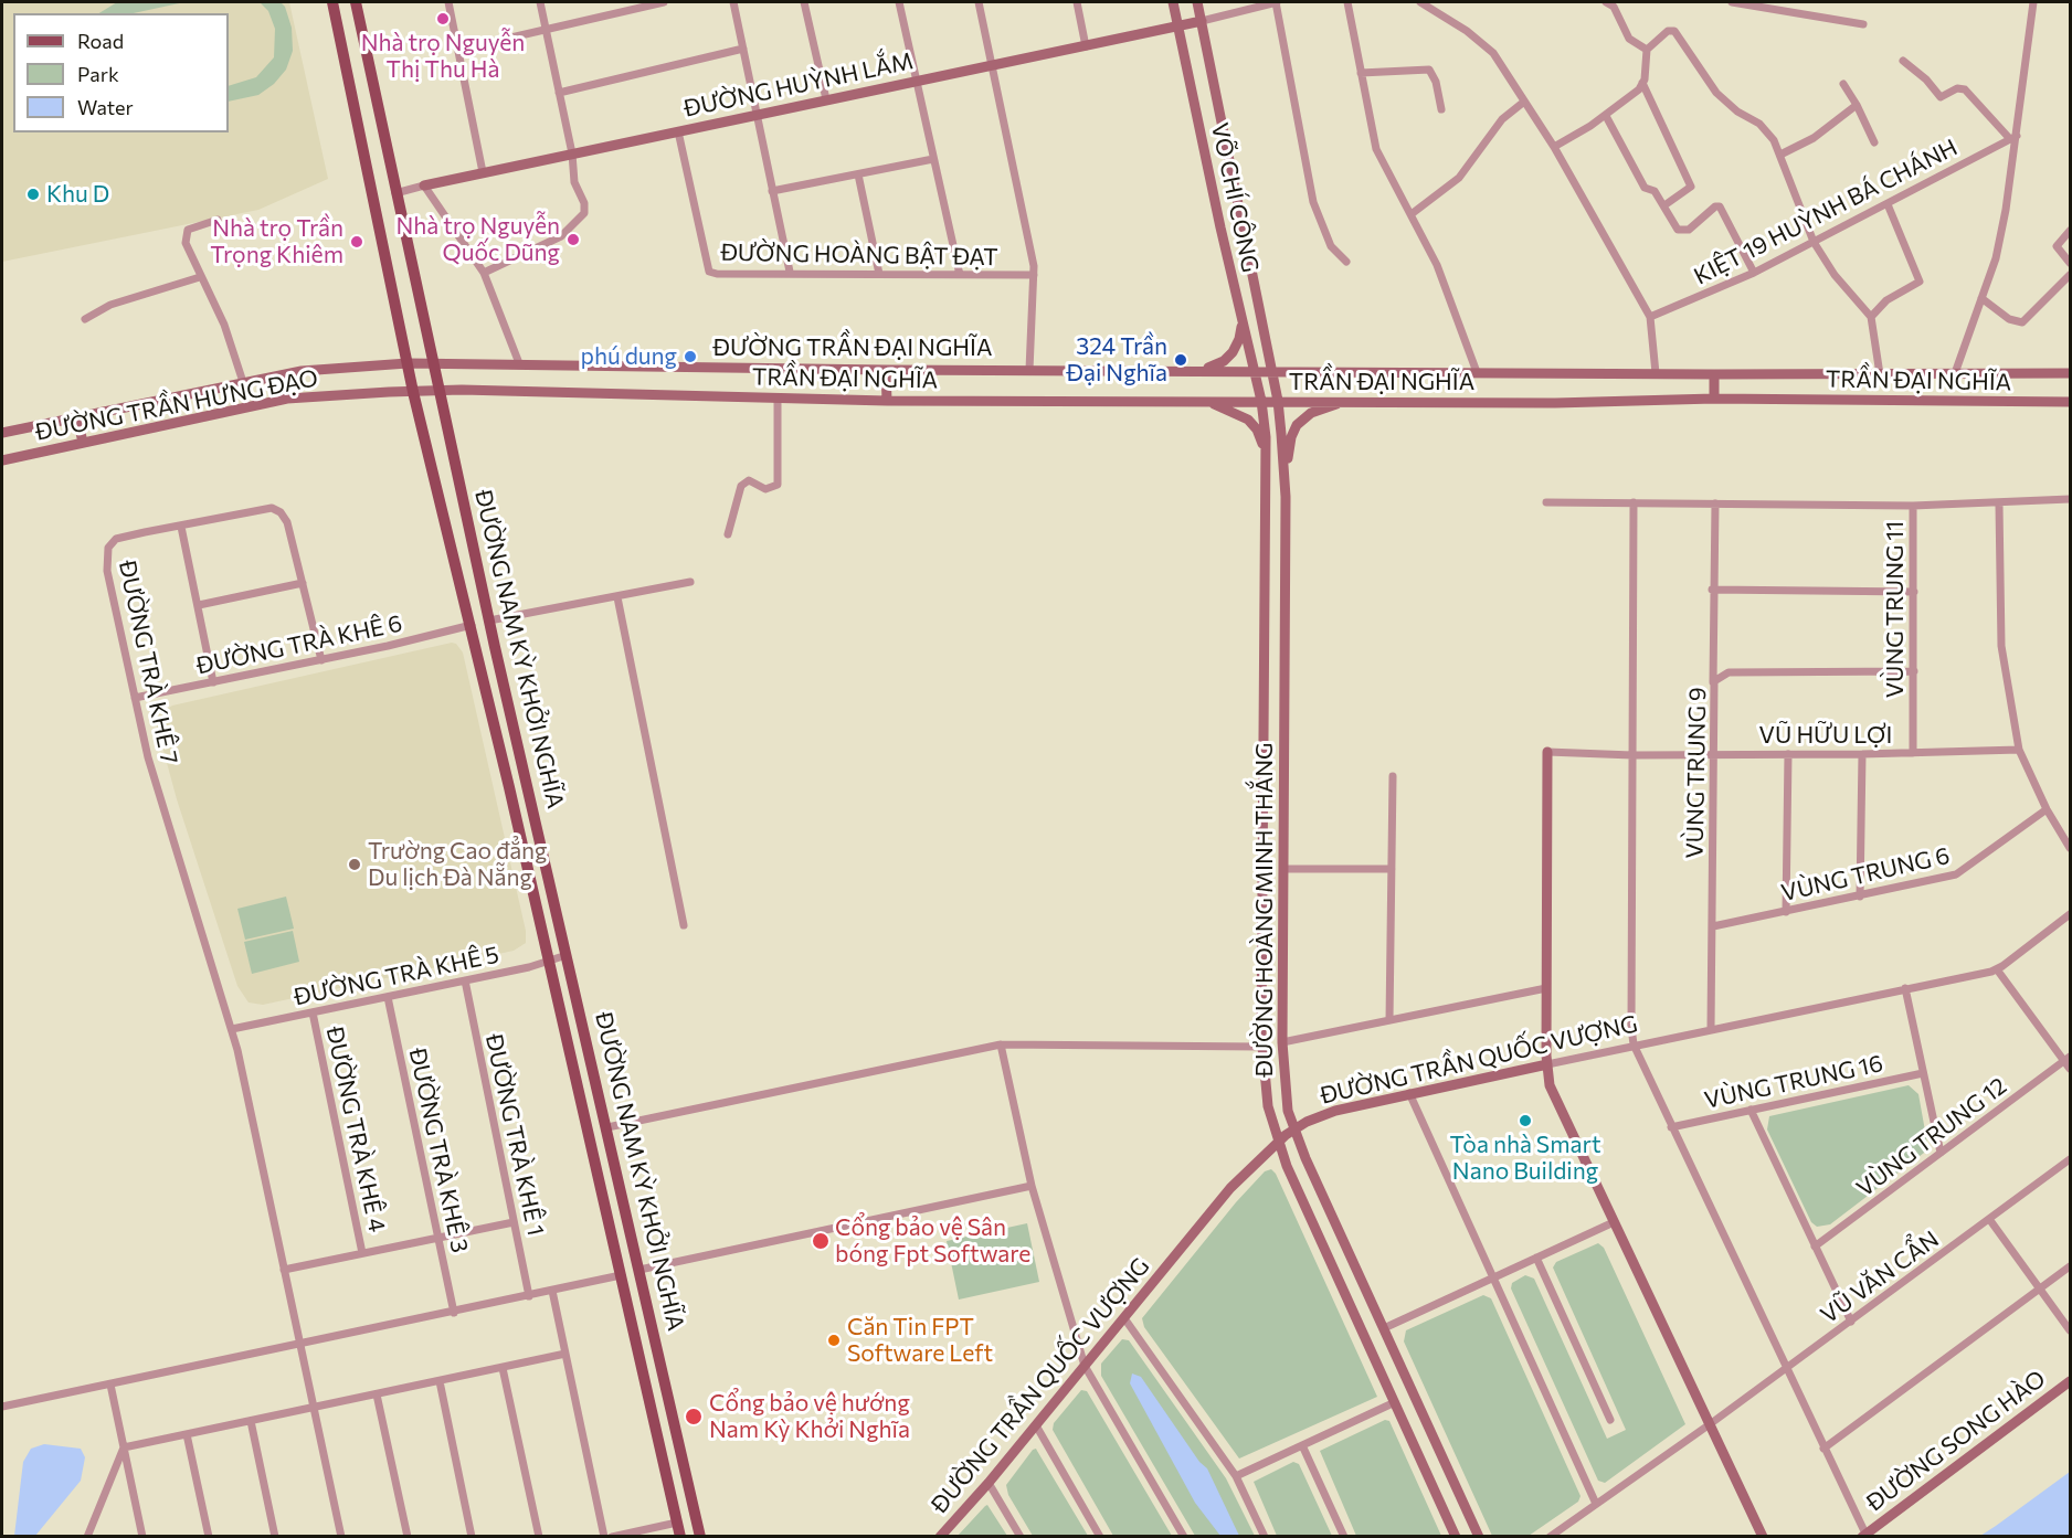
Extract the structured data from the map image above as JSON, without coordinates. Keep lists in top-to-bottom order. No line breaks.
{"streets":{"main road":["ĐƯỜNG HUỲNH LẮM","VÕ CHÍ CÔNG","ĐƯỜNG TRẦN ĐẠI NGHĨA","TRẦN ĐẠI NGHĨA","ĐƯỜNG TRẦN HƯNG ĐẠO","ĐƯỜNG NAM KỲ KHỞI NGHĨA","ĐƯỜNG HOÀNG MINH THẮNG","ĐƯỜNG TRẦN QUỐC VƯỢNG","ĐƯỜNG SONG HÀO"],"street":["KIỆT 19 HUỲNH BÁ CHÁNH","ĐƯỜNG HOÀNG BẬT ĐẠT","VÙNG TRUNG 11","ĐƯỜNG TRÀ KHÊ 6","ĐƯỜNG TRÀ KHÊ 7","VŨ HỮU LỢI","VÙNG TRUNG 9","VÙNG TRUNG 6","ĐƯỜNG TRÀ KHÊ 5","VÙNG TRUNG 16","ĐƯỜNG TRÀ KHÊ 4","ĐƯỜNG TRÀ KHÊ 1","VÙNG TRUNG 12","ĐƯỜNG TRÀ KHÊ 3","VŨ VĂN CẨN"]},"crossings":[["ĐƯỜNG HUỲNH LẮM","VÕ CHÍ CÔNG"],["ĐƯỜNG HUỲNH LẮM","ĐƯỜNG HOÀNG BẬT ĐẠT"],["ĐƯỜNG HUỲNH LẮM","ĐƯỜNG NAM KỲ KHỞI NGHĨA"],["VÕ CHÍ CÔNG","ĐƯỜNG TRẦN ĐẠI NGHĨA"],["VÕ CHÍ CÔNG","TRẦN ĐẠI NGHĨA"],["VÕ CHÍ CÔNG","ĐƯỜNG HOÀNG MINH THẮNG"],["ĐƯỜNG TRẦN ĐẠI NGHĨA","TRẦN ĐẠI NGHĨA"],["ĐƯỜNG TRẦN ĐẠI NGHĨA","ĐƯỜNG TRẦN HƯNG ĐẠO"],["ĐƯỜNG TRẦN ĐẠI NGHĨA","ĐƯỜNG NAM KỲ KHỞI NGHĨA"],["TRẦN ĐẠI NGHĨA","ĐƯỜNG TRẦN HƯNG ĐẠO"],["TRẦN ĐẠI NGHĨA","ĐƯỜNG NAM KỲ KHỞI NGHĨA"],["TRẦN ĐẠI NGHĨA","ĐƯỜNG HOÀNG MINH THẮNG"],["ĐƯỜNG TRẦN HƯNG ĐẠO","ĐƯỜNG NAM KỲ KHỞI NGHĨA"],["VÙNG TRUNG 11","VŨ HỮU LỢI"],["VÙNG TRUNG 11","VÙNG TRUNG 9"],["ĐƯỜNG TRÀ KHÊ 6","ĐƯỜNG NAM KỲ KHỞI NGHĨA"],["ĐƯỜNG TRÀ KHÊ 6","ĐƯỜNG TRÀ KHÊ 7"],["ĐƯỜNG NAM KỲ KHỞI NGHĨA","ĐƯỜNG TRÀ KHÊ 5"],["ĐƯỜNG TRÀ KHÊ 7","ĐƯỜNG TRÀ KHÊ 5"],["VŨ HỮU LỢI","VÙNG TRUNG 9"],["VÙNG TRUNG 9","VÙNG TRUNG 6"],["VÙNG TRUNG 9","ĐƯỜNG TRẦN QUỐC VƯỢNG"],["ĐƯỜNG HOÀNG MINH THẮNG","ĐƯỜNG TRẦN QUỐC VƯỢNG"],["ĐƯỜNG TRÀ KHÊ 5","ĐƯỜNG TRÀ KHÊ 4"],["ĐƯỜNG TRÀ KHÊ 5","ĐƯỜNG TRÀ KHÊ 1"],["ĐƯỜNG TRÀ KHÊ 5","ĐƯỜNG TRÀ KHÊ 3"]],"places":["Nhà trọ Nguyễn Thị Thu Hà","Khu D","Nhà trọ Nguyễn Quốc Dũng","Nhà trọ Trần Trọng Khiêm","phú dung","324 Trần Đại Nghĩa","Trường Cao đẳng Du lịch Đà Nẵng","Tòa nhà Smart Nano Building","Cổng bảo vệ Sân bóng Fpt Software","Căn Tin FPT Software Left","Cổng bảo vệ hướng Nam Kỳ Khởi Nghĩa"],"legend":["Road","Park","Water"]}
